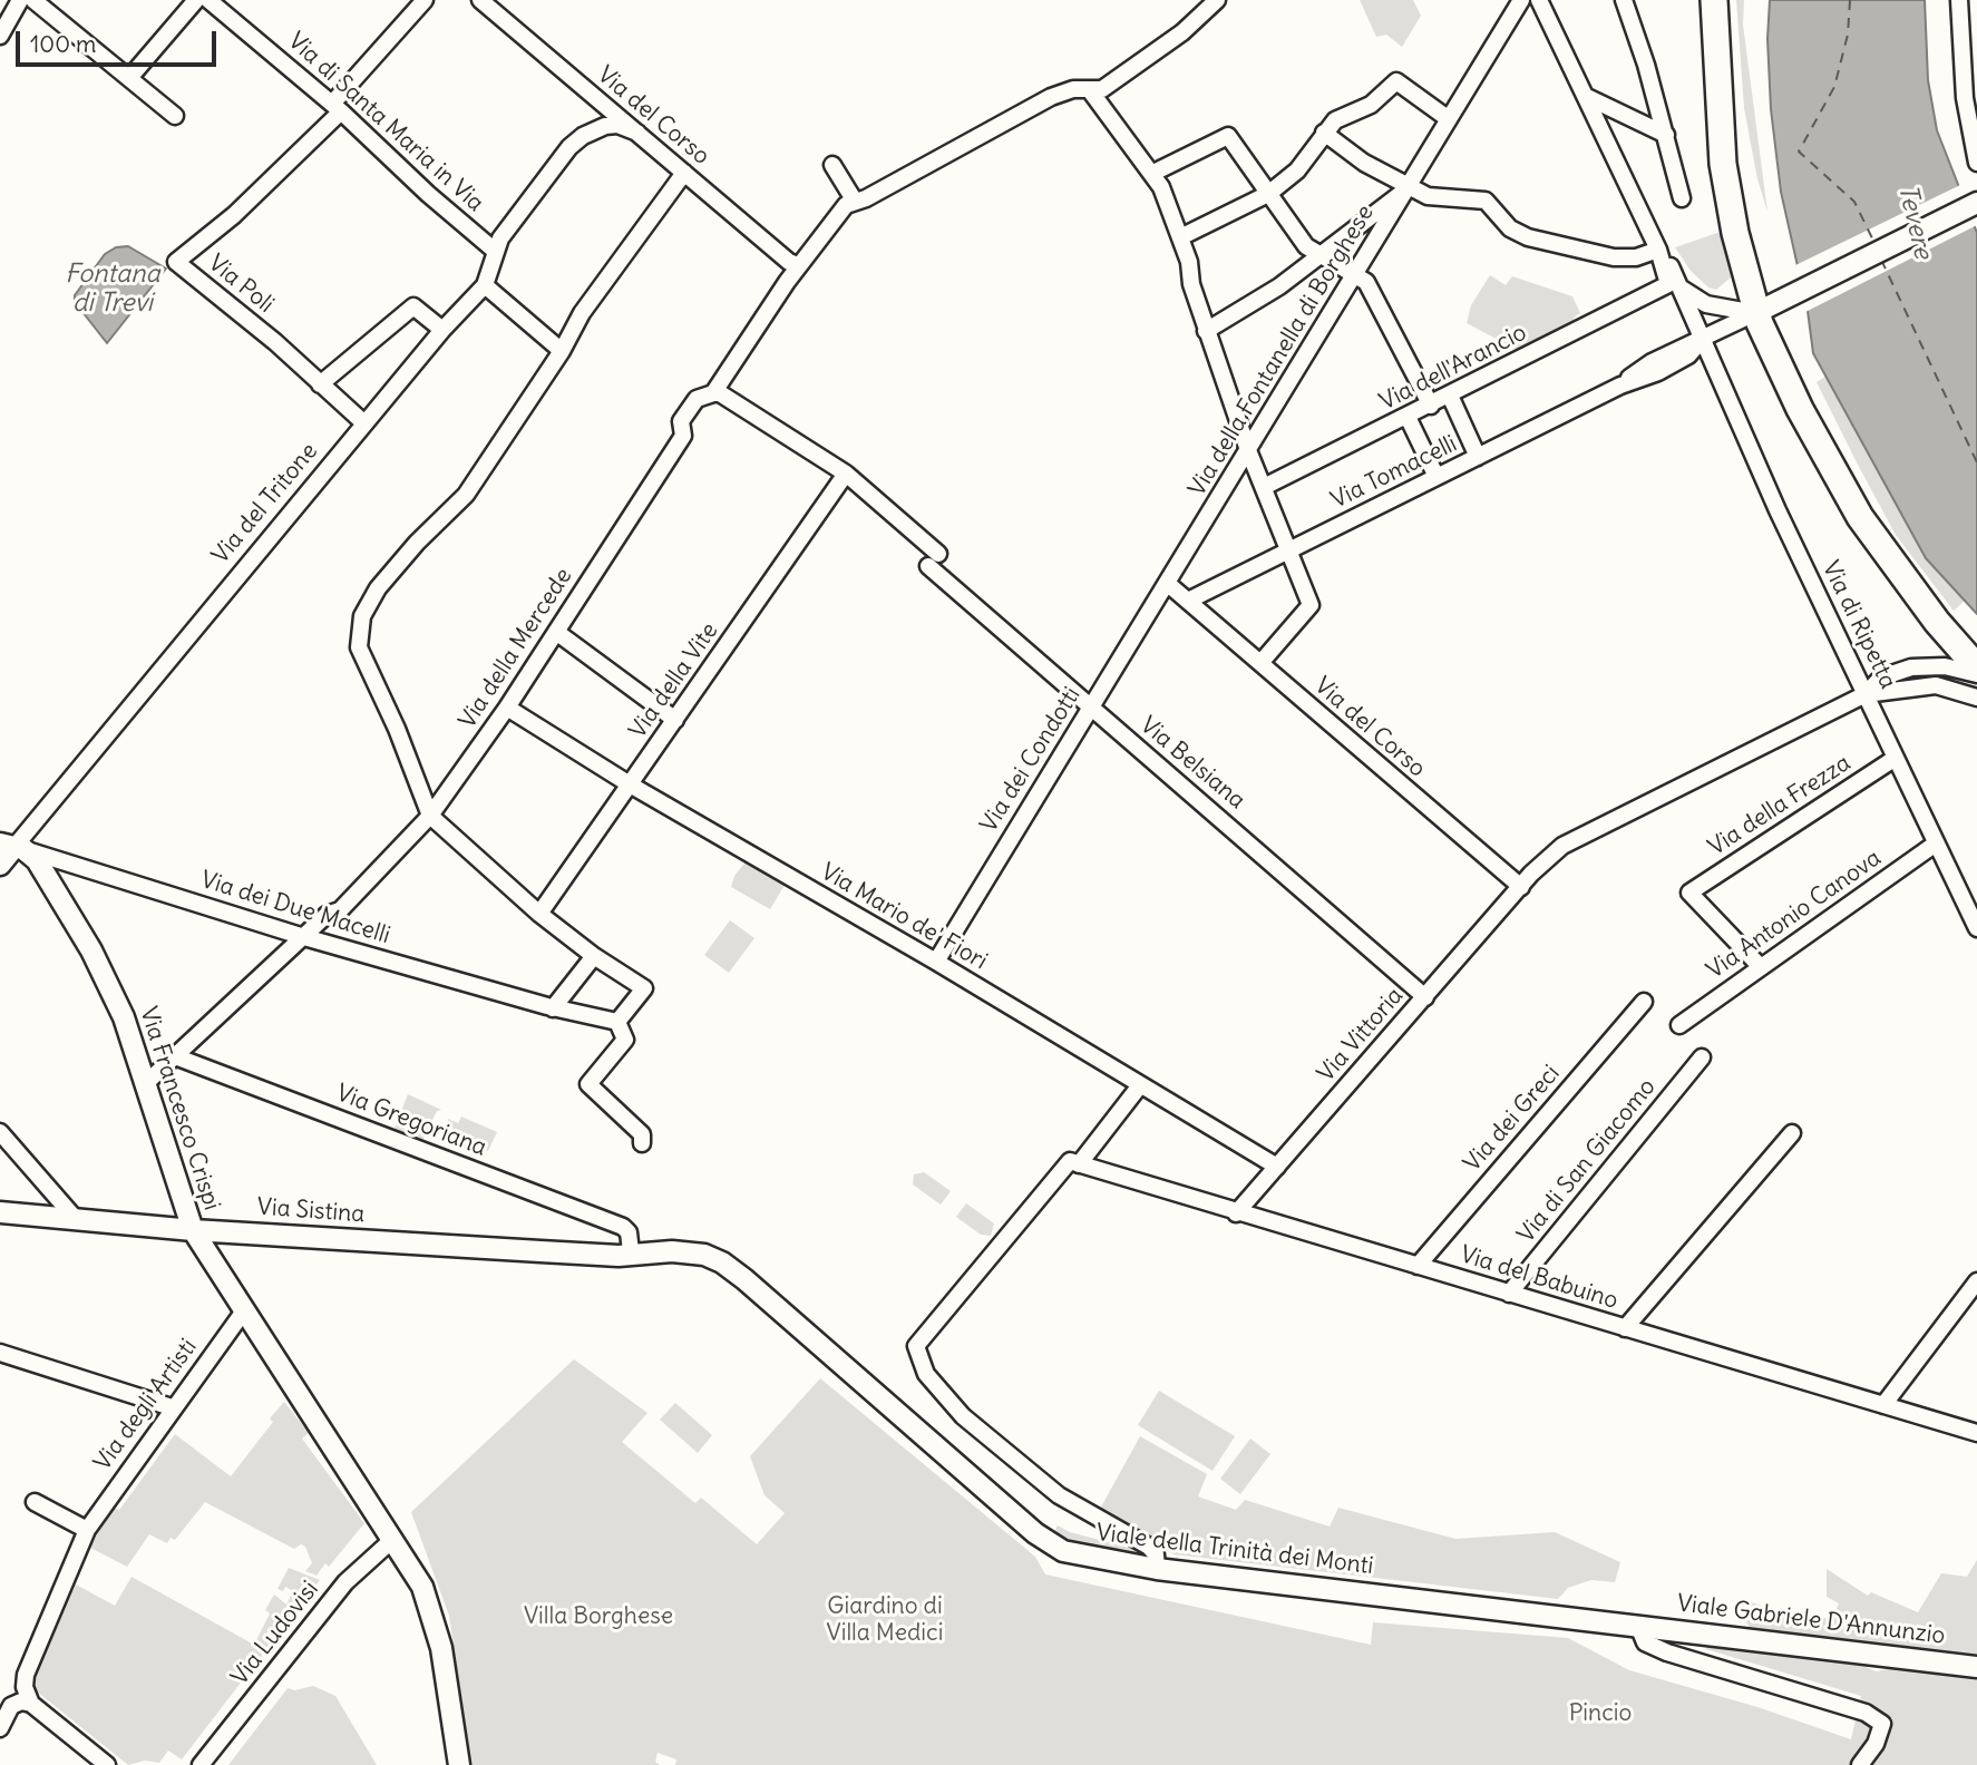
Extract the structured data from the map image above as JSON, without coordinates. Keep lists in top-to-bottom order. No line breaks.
{"streets":{"street":["Via del Corso","Via di Santa Maria in Via","Via Poli","Via della Fontanella di Borghese","Via dell'Arancio","Via Tomacelli","Via del Tritone","Via di Ripetta","Via della Mercede","Via della Vite","Via dei Condotti","Via Belsiana","Via della Frezza","Via dei Due Macelli","Via Antonio Canova","Via Mario de' Fiori","Via Vittoria","Via Francesco Crispi","Via dei Greci","Via Gregoriana","Via di San Giacomo","Via Sistina","Via del Babuino","Via degli Artisti","Viale della Trinità dei Monti","Viale Gabriele D'Annunzio","Via Ludovisi"]},"crossings":[["Via del Corso","Via della Fontanella di Borghese"],["Via del Corso","Via Tomacelli"],["Via del Corso","Via dei Condotti"],["Via del Corso","Via Vittoria"],["Via di Santa Maria in Via","Via Poli"],["Via di Santa Maria in Via","Via del Tritone"],["Via Poli","Via del Tritone"],["Via della Fontanella di Borghese","Via dei Condotti"],["Via dell'Arancio","Via di Ripetta"],["Via Tomacelli","Via di Ripetta"],["Via del Tritone","Via dei Due Macelli"],["Via del Tritone","Via Francesco Crispi"],["Via di Ripetta","Via della Frezza"],["Via di Ripetta","Via Antonio Canova"],["Via di Ripetta","Via Vittoria"],["Via della Mercede","Via Belsiana"],["Via della Mercede","Via dei Due Macelli"],["Via della Mercede","Via Mario de' Fiori"],["Via della Mercede","Via Francesco Crispi"],["Via della Mercede","Via Gregoriana"],["Via della Vite","Via Belsiana"],["Via della Vite","Via Mario de' Fiori"],["Via dei Condotti","Via Belsiana"],["Via dei Condotti","Via Mario de' Fiori"],["Via Belsiana","Via Vittoria"],["Via della Frezza","Via Antonio Canova"],["Via dei Due Macelli","Via Francesco Crispi"],["Via Mario de' Fiori","Via Vittoria"],["Via Vittoria","Via del Babuino"],["Via Francesco Crispi","Via Sistina"],["Via Francesco Crispi","Via degli Artisti"],["Via Francesco Crispi","Via Ludovisi"],["Via dei Greci","Via del Babuino"],["Via Gregoriana","Via Sistina"],["Via di San Giacomo","Via del Babuino"],["Via Sistina","Viale della Trinità dei Monti"],["Viale della Trinità dei Monti","Viale Gabriele D'Annunzio"]],"water":["Tevere","Fontana di Trevi"],"parks":["Giardino di Villa Medici","Villa Borghese","Pincio"],"scale_bar":"100 m"}
